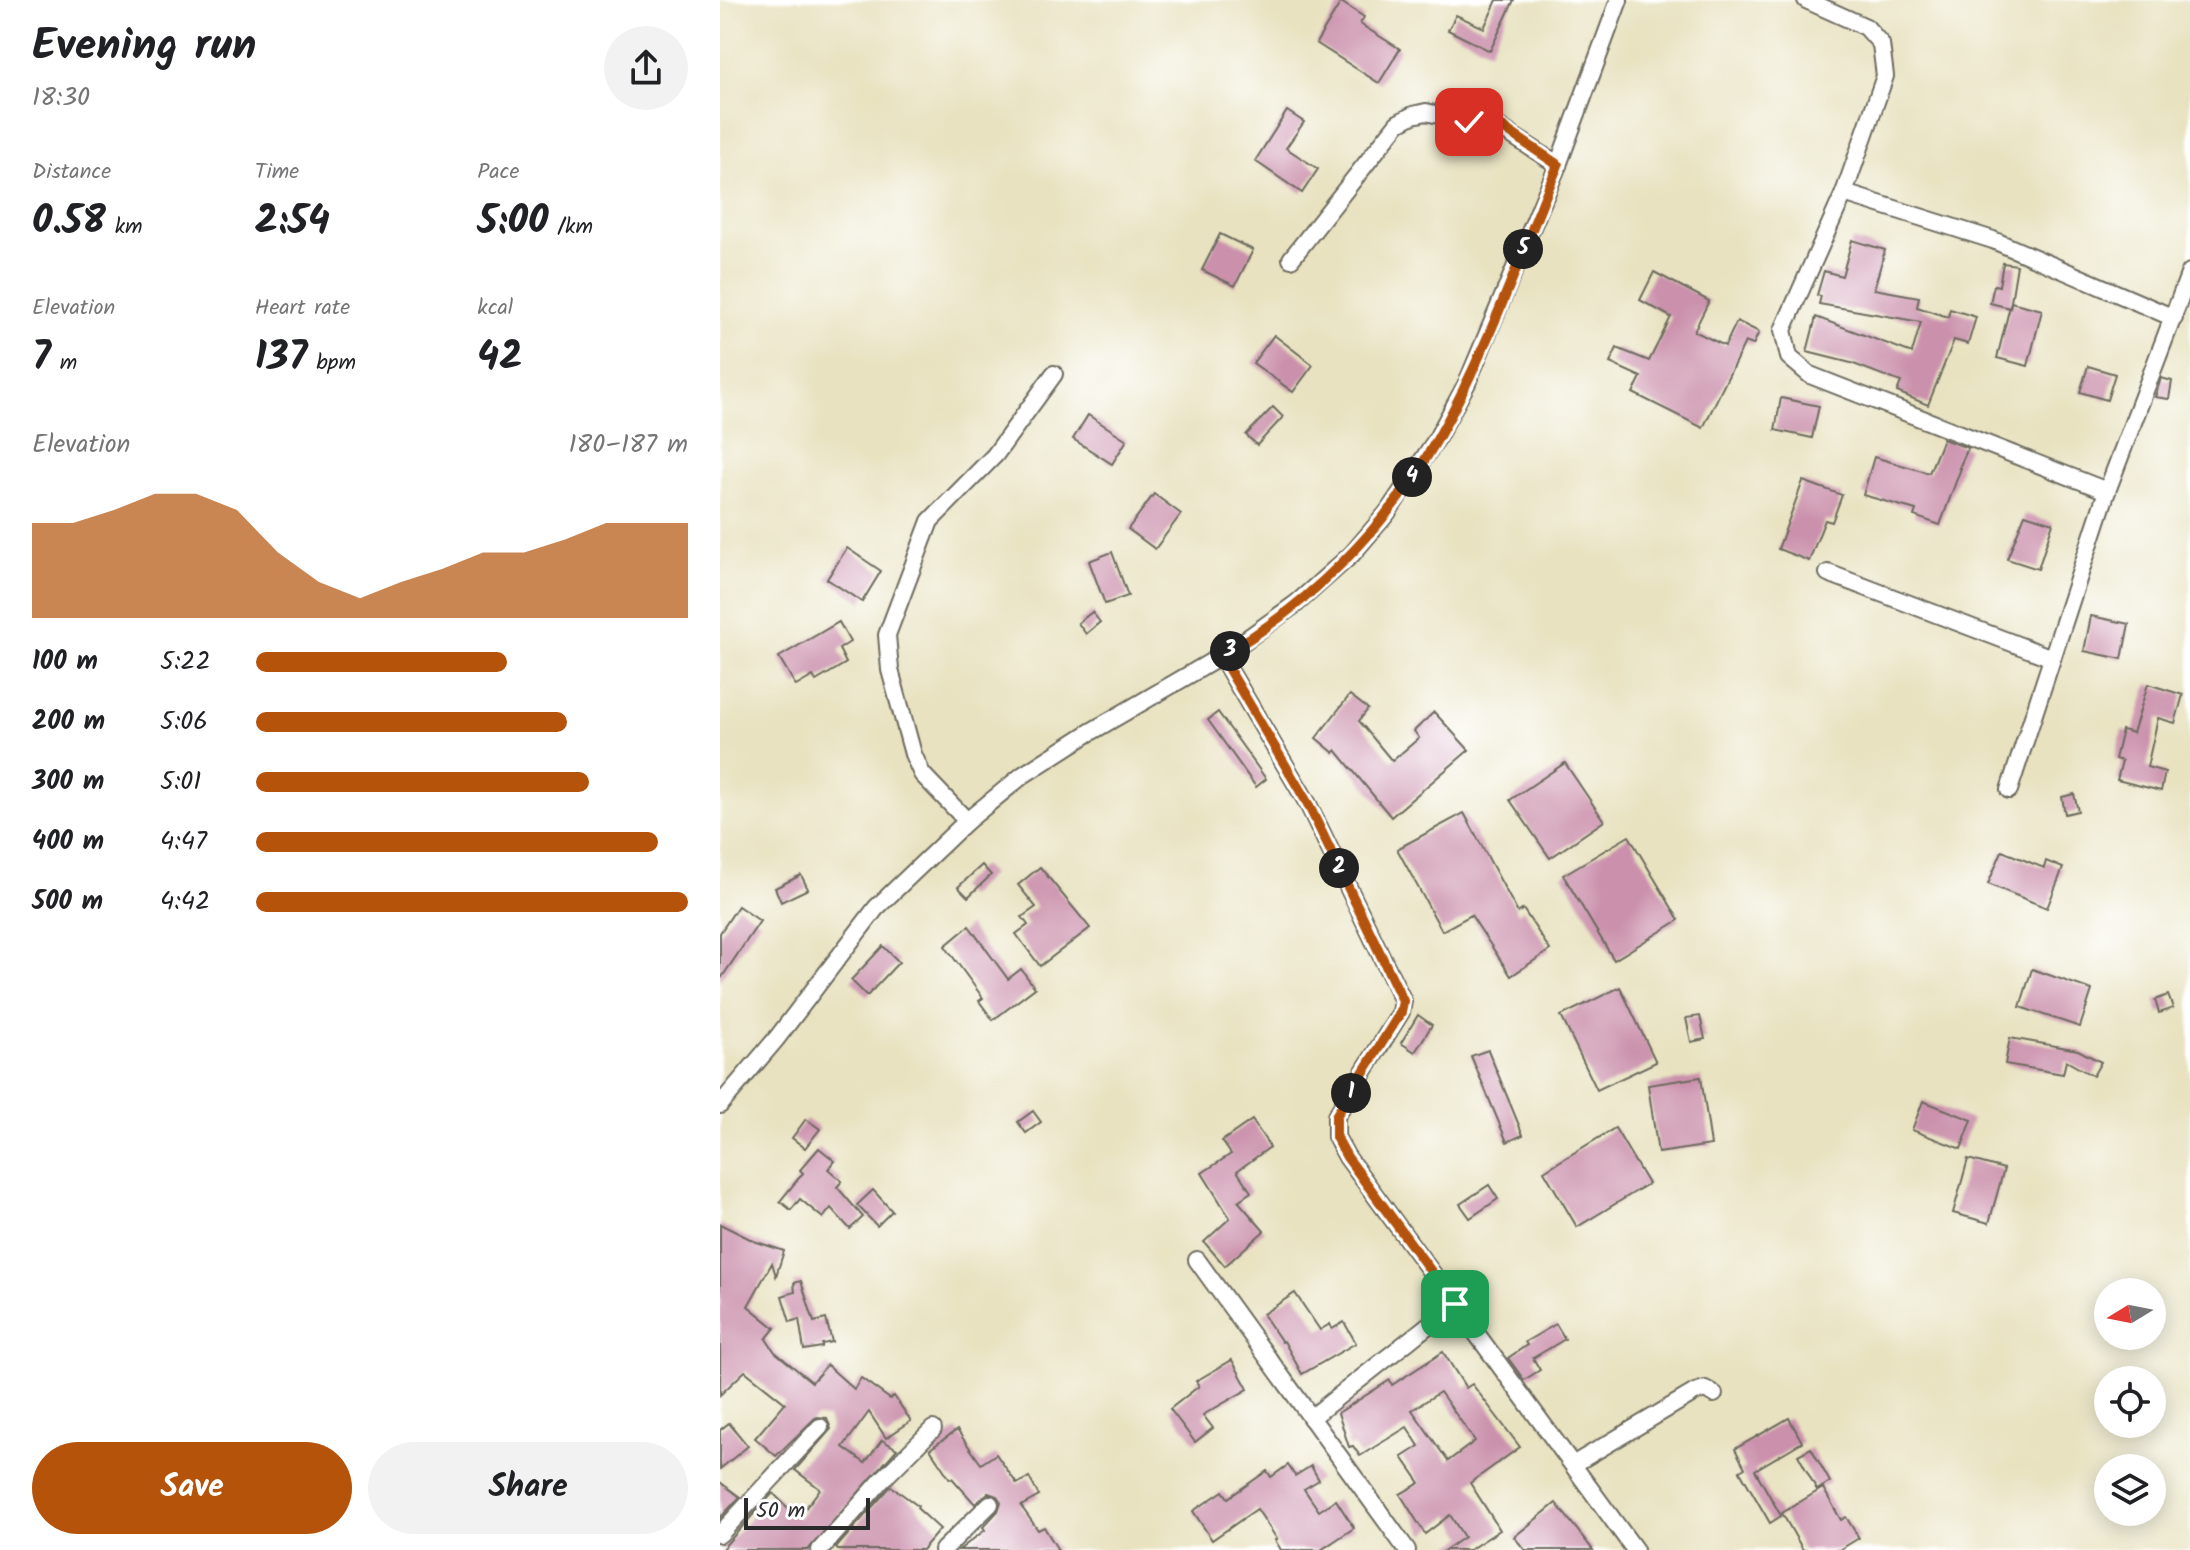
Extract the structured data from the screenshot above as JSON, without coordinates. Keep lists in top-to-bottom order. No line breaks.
{"scale_bar":"50 m","north":"left","page":{"heading":["Evening run","18:30"],"stats":[["Distance","0.58 km"],["Time","2:54"],["Pace","5:00 /km"],["Elevation","7 m"],["Heart rate","137 bpm"],["kcal","42"]],"pins":["5","4","3","2","1"],"chart":["Elevation","180–187 m"],"list":[{"name":"100 m","note":"5:22"},{"name":"200 m","note":"5:06"},{"name":"300 m","note":"5:01"},{"name":"400 m","note":"4:47"},{"name":"500 m","note":"4:42"}],"buttons":["Save","Share"],"scale":"50 m"}}
